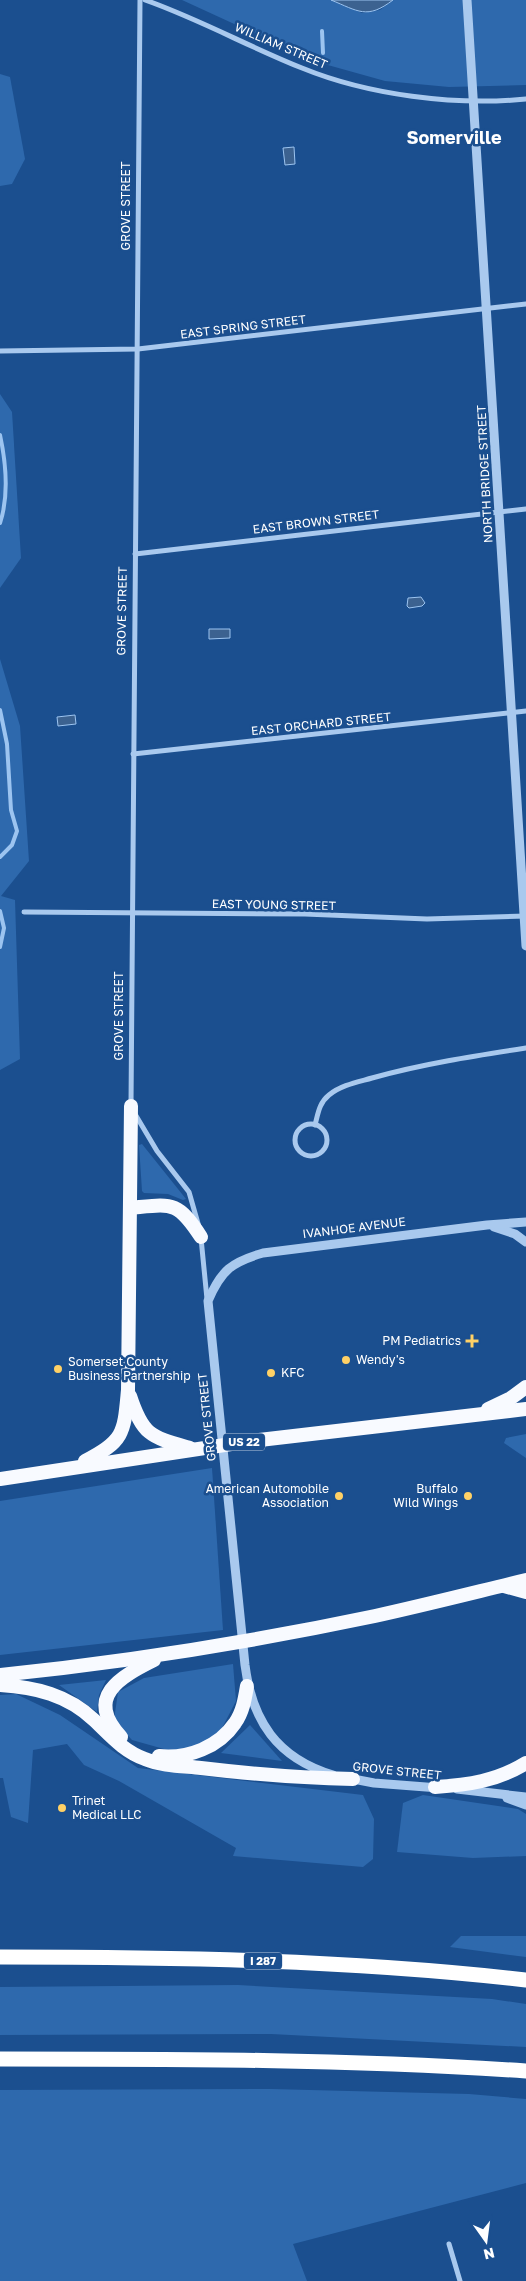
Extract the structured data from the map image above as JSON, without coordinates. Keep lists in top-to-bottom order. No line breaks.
{"streets":{"highway":["US 22","I 287"],"street":["WILLIAM STREET","GROVE STREET","EAST SPRING STREET","NORTH BRIDGE STREET","EAST BROWN STREET","EAST ORCHARD STREET","EAST YOUNG STREET","IVANHOE AVENUE"]},"crossings":[["WILLIAM STREET","NORTH BRIDGE STREET"],["GROVE STREET","EAST SPRING STREET"],["GROVE STREET","EAST BROWN STREET"],["GROVE STREET","EAST ORCHARD STREET"],["GROVE STREET","EAST YOUNG STREET"],["GROVE STREET","IVANHOE AVENUE"],["EAST SPRING STREET","NORTH BRIDGE STREET"],["NORTH BRIDGE STREET","EAST BROWN STREET"],["NORTH BRIDGE STREET","EAST ORCHARD STREET"],["NORTH BRIDGE STREET","EAST YOUNG STREET"]],"districts":["Somerville"],"places":{"health":["PM Pediatrics"],"other":["Wendy's","Somerset County Business Partnership","KFC","American Automobile Association","Buffalo Wild Wings","Trinet Medical LLC"]},"north":"bottom"}
